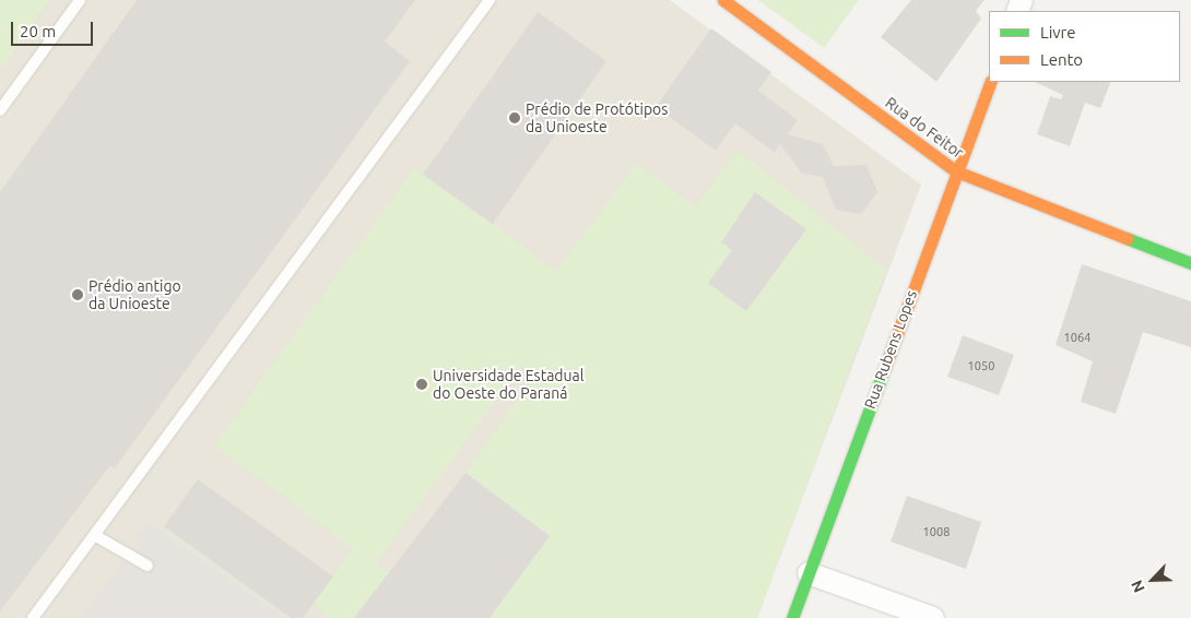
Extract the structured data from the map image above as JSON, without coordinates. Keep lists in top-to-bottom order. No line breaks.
{"streets":{"street":["Rua do Feitor","Rua Rubens Lopes"]},"crossings":[["Rua do Feitor","Rua Rubens Lopes"]],"places":["Prédio de Protótipos da Unioeste","Prédio antigo da Unioeste","Universidade Estadual do Oeste do Paraná"],"house_numbers":["1064","1050","1008"],"legend":["Livre","Lento"],"scale_bar":"20 m","north":"bottom left"}
